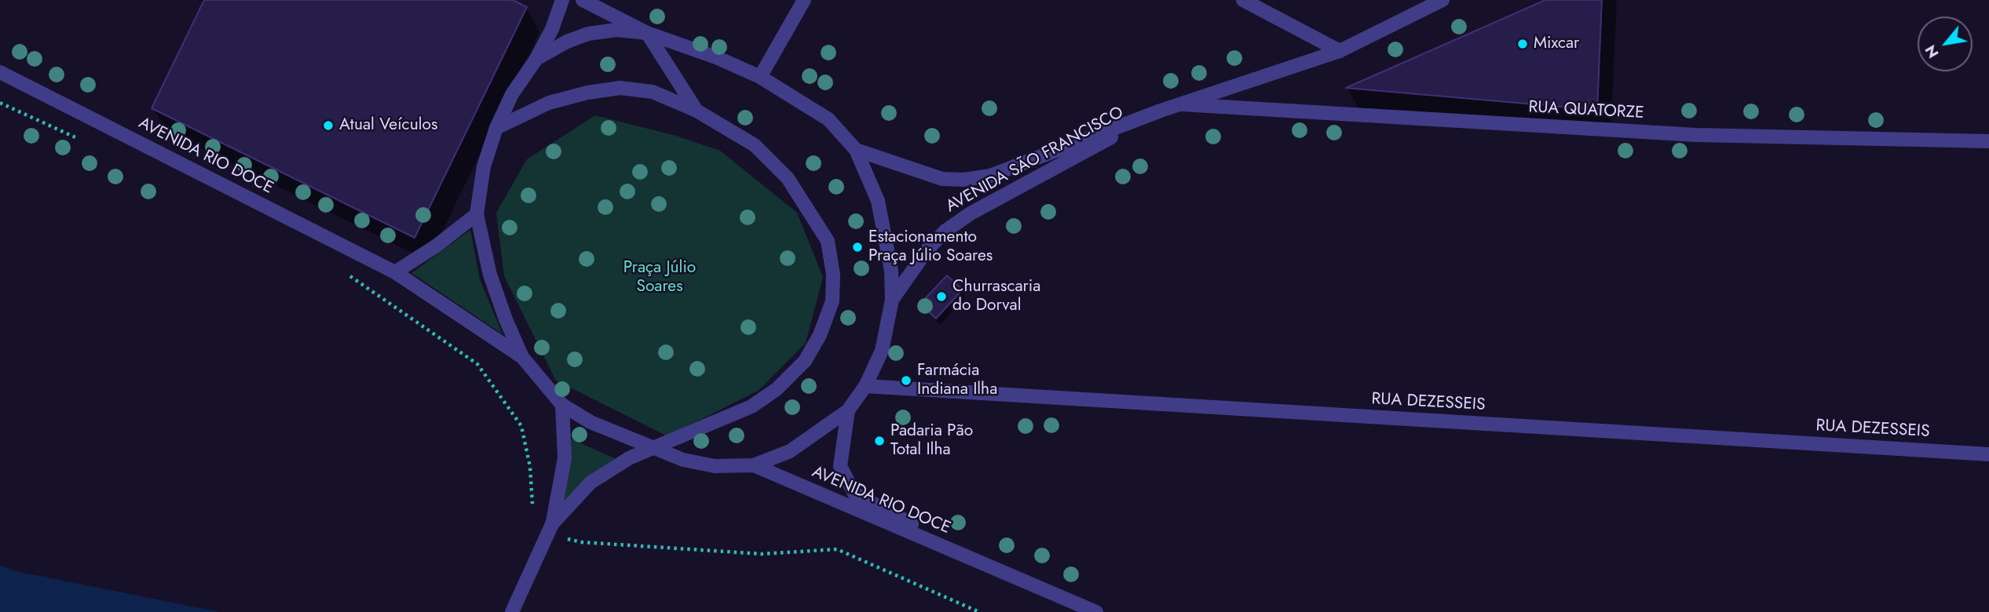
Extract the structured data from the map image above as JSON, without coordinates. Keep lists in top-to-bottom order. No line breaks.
{"streets":{"street":["RUA QUATORZE","AVENIDA RIO DOCE","AVENIDA SÃO FRANCISCO","RUA DEZESSEIS"]},"crossings":[["RUA QUATORZE","AVENIDA SÃO FRANCISCO"]],"parks":["Praça Júlio Soares"],"places":["Mixcar","Atual Veículos","Estacionamento Praça Júlio Soares","Churrascaria do Dorval","Farmácia Indiana Ilha","Padaria Pão Total Ilha"],"north":"bottom left"}
